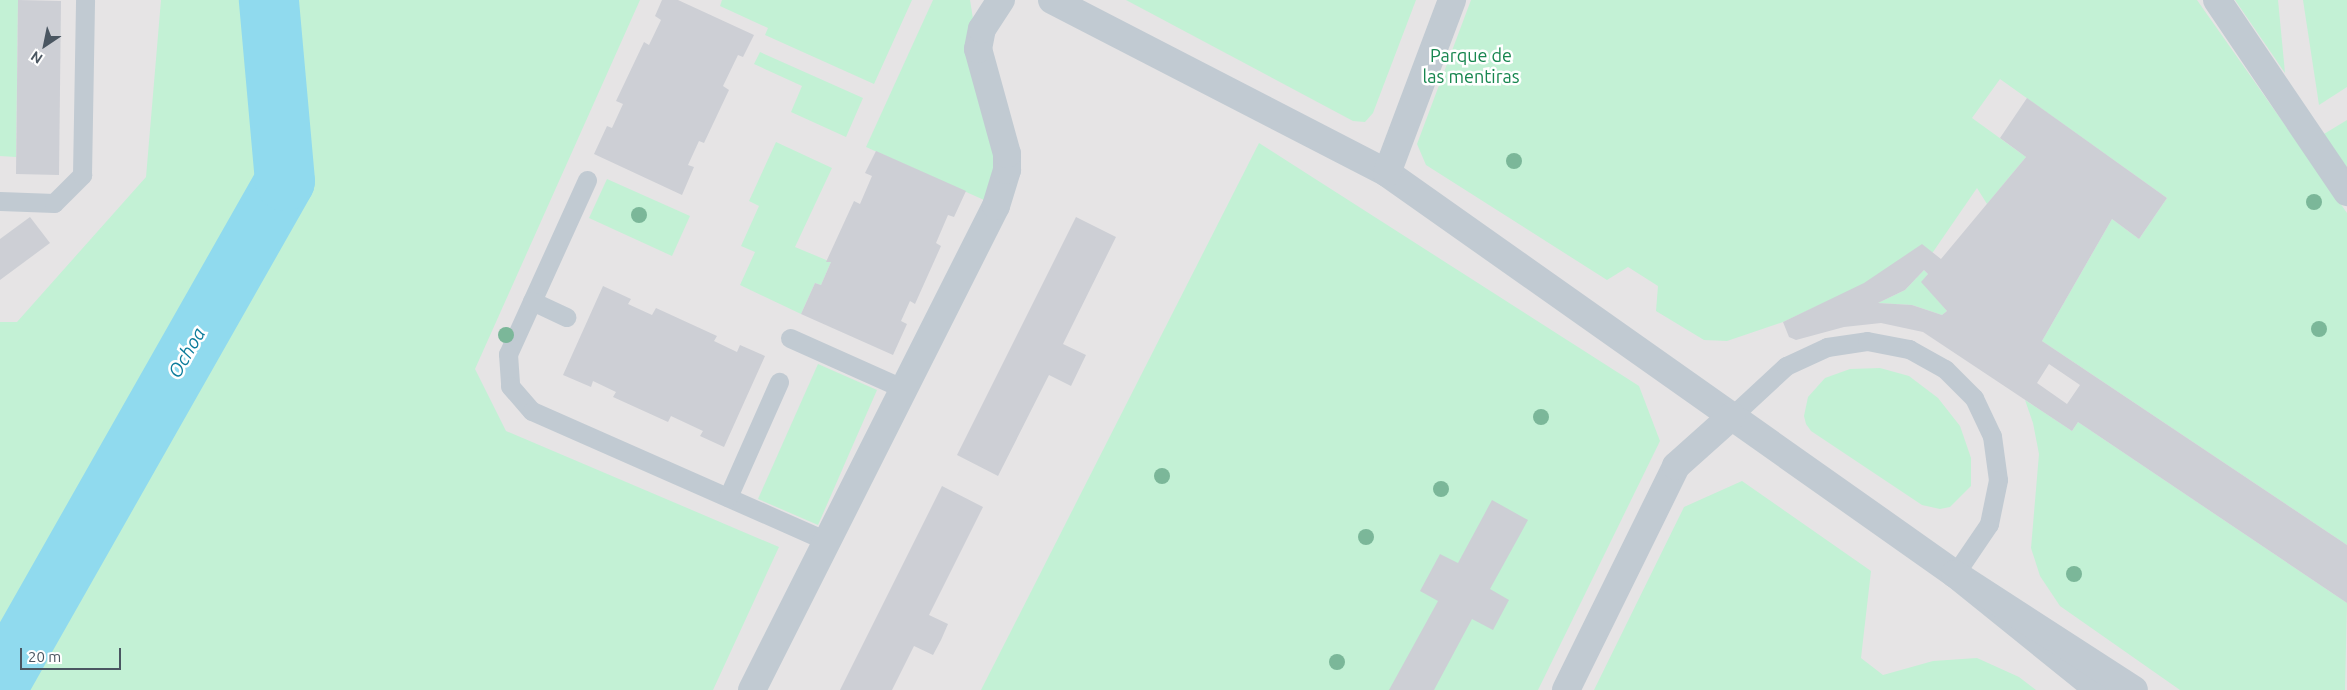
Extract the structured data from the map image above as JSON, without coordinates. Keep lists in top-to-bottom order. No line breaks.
{"water":["Ochoa"],"parks":["Parque de las mentiras"],"scale_bar":"20 m","north":"bottom left"}
